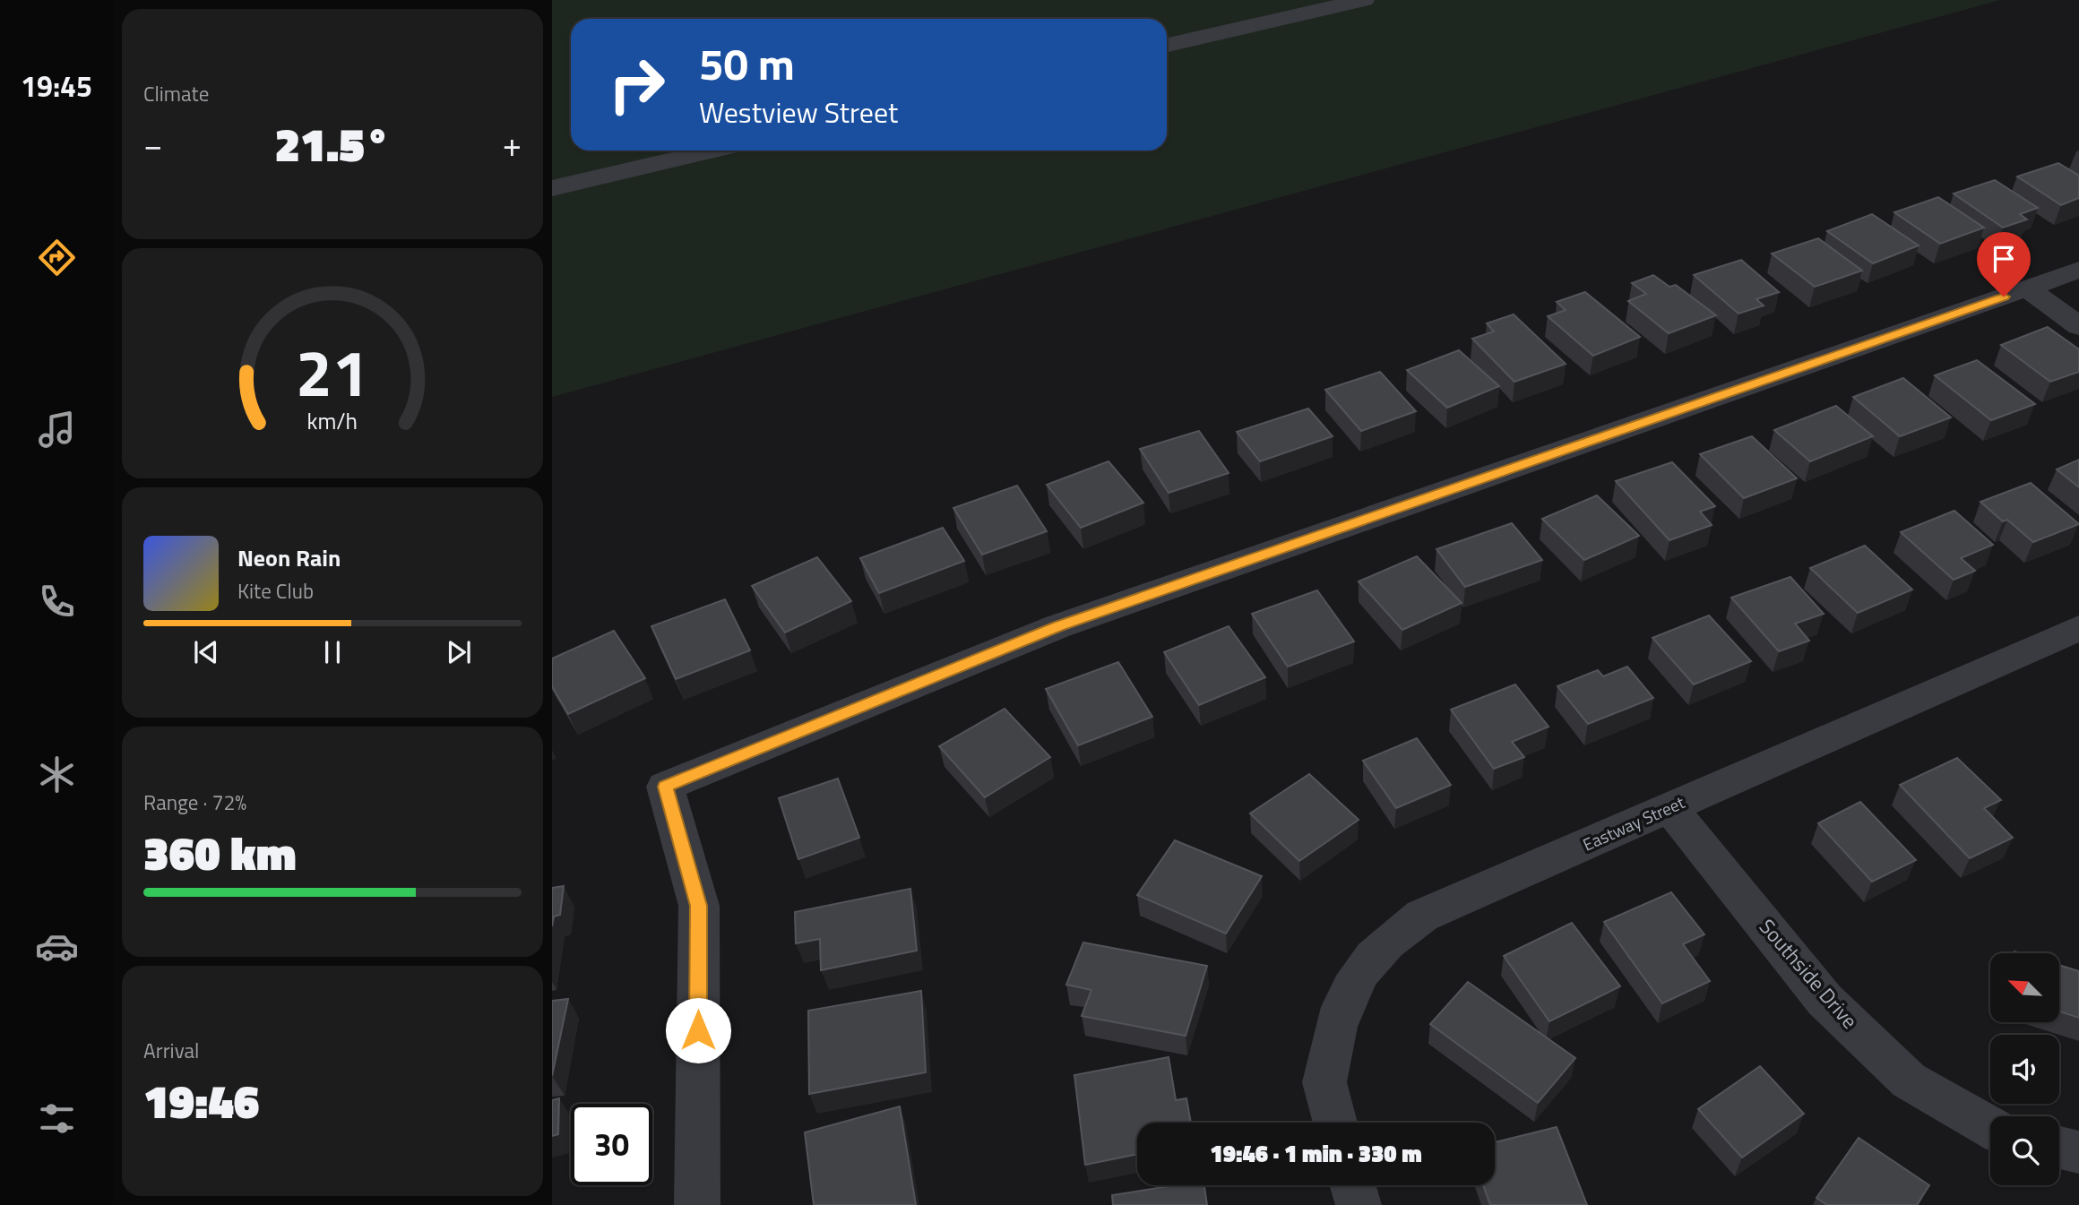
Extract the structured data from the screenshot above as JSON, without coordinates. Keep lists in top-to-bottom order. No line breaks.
{"streets":{"street":["Eastway Street","Southside Drive"]},"crossings":[["Eastway Street","Southside Drive"]],"north":"top left","page":{"tabs":"19:45","tile":["Climate",["Range · 72%","360 km"],["Arrival","19:46"]],"turn":["50 m","Westview Street"],"heat":["−","21.5°","+"],"song":["Neon Rain","Kite Club"],"limit":"30","trip":"19:46 · 1 min · 330 m","gauge":["21","km/h"]}}
